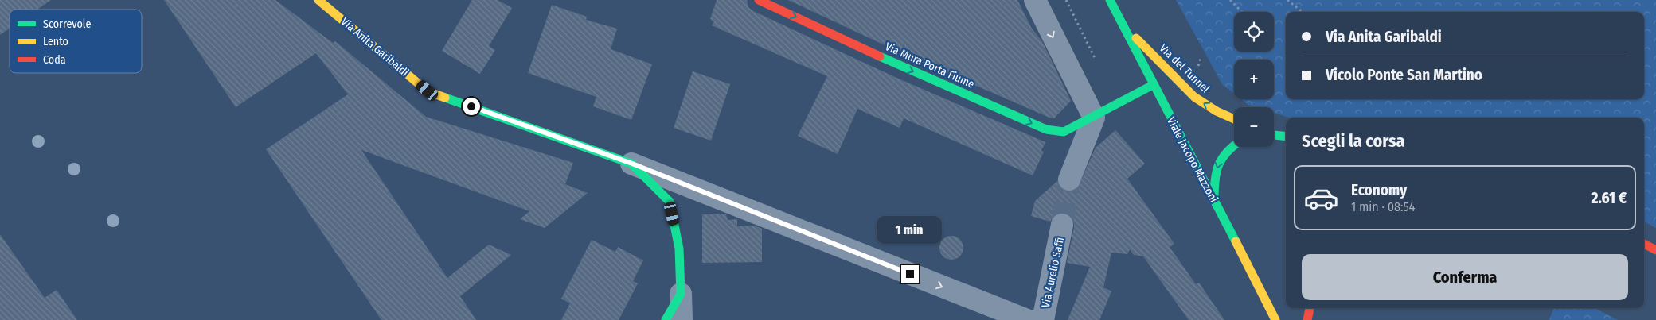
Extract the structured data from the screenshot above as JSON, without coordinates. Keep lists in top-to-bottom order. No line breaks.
{"streets":{"street":["Via Anita Garibaldi","Via Mura Porta Fiume","Via del Tunnel","Viale Jacopo Mazzoni","Via Aurelio Saffi"]},"crossings":[["Via del Tunnel","Viale Jacopo Mazzoni"]],"one_way":["Via Mura Porta Fiume","Via del Tunnel"],"legend":["Scorrevole","Lento","Coda"],"page":{"map_buttons":["+","−"],"banner":["Via Anita Garibaldi","Vicolo Ponte San Martino"],"heading":"Scegli la corsa","list":[{"name":"Economy","note":"1 min · 08:54","value":"2.61 €"}],"bubble":"1 min","buttons":"Conferma"}}
